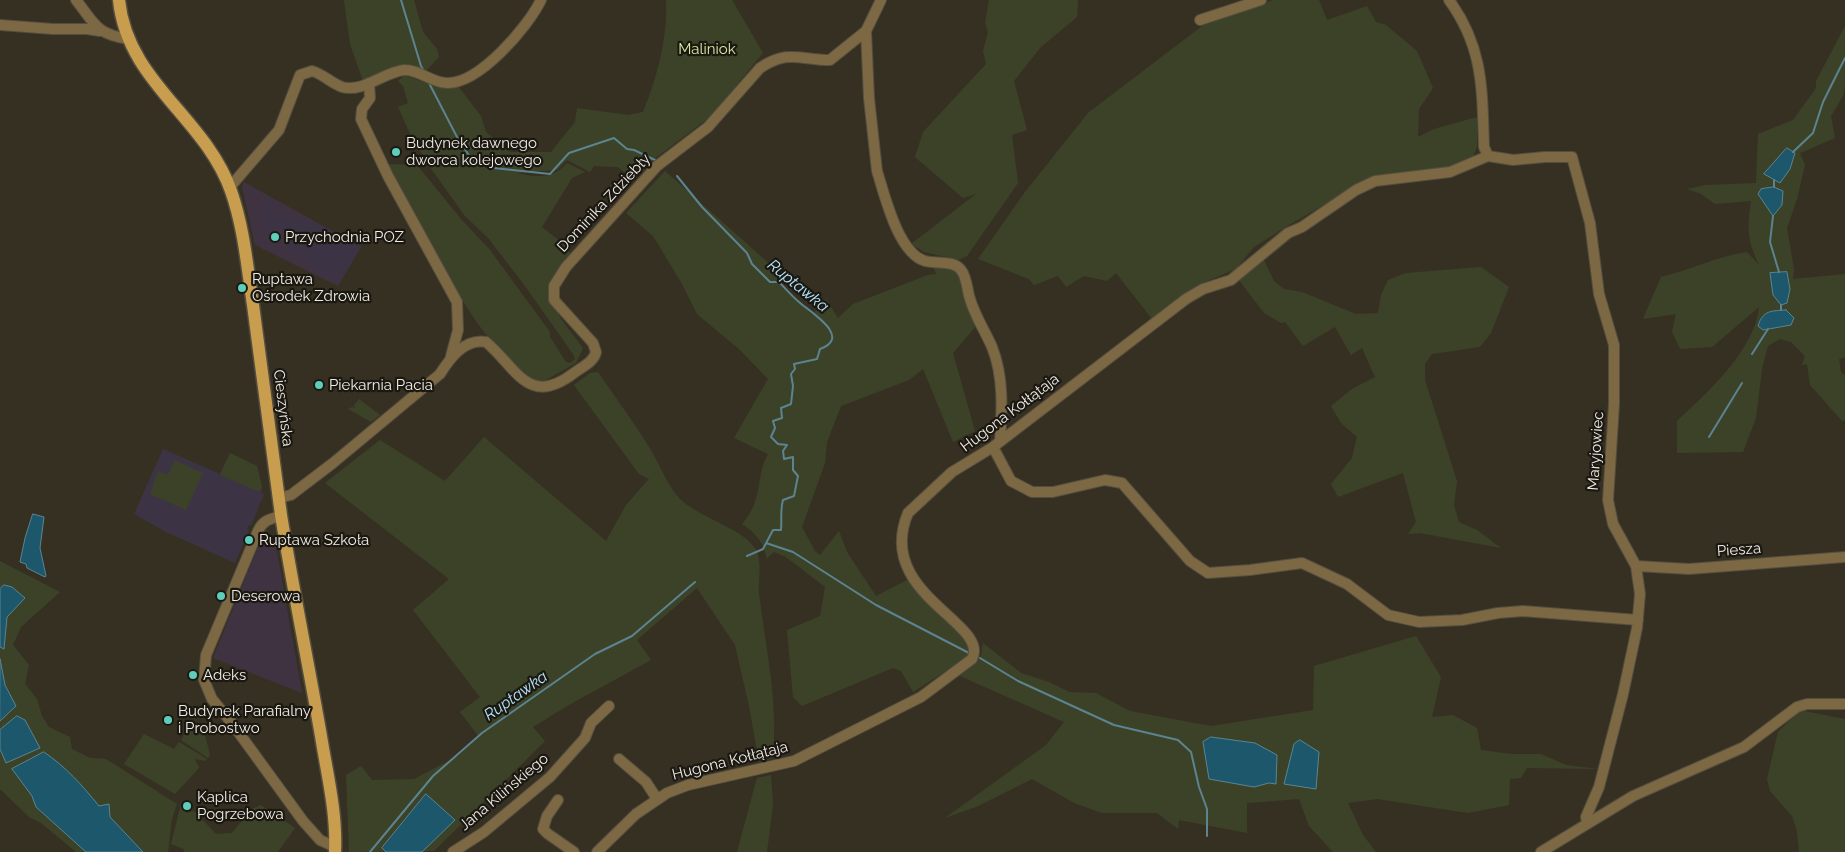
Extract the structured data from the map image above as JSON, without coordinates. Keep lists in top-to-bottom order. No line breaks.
{"streets":{"main road":["Cieszyńska"],"street":["Dominika Zdziebły","Hugona Kołłątaja","Maryjowiec","Piesza","Jana Kilińskiego"]},"crossings":[["Dominika Zdziebły","Cieszyńska"],["Hugona Kołłątaja","Maryjowiec"],["Maryjowiec","Piesza"]],"water":["Ruptawka"],"parks":["Maliniok"],"places":["Budynek dawnego dworca kolejowego","Przychodnia POZ","Ruptawa Ośrodek Zdrowia","Piekarnia Pacia","Ruptawa Szkoła","Deserowa","Adeks","Budynek Parafialny i Probostwo","Kaplica Pogrzebowa"]}
